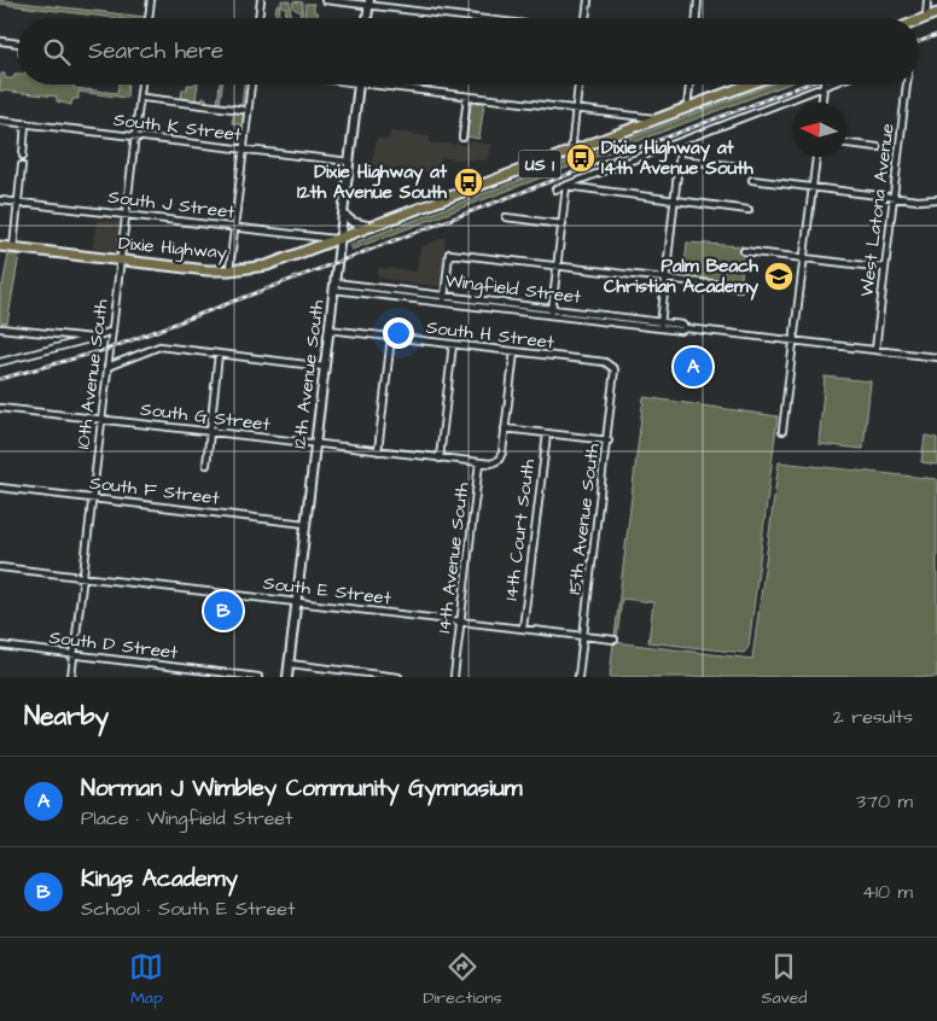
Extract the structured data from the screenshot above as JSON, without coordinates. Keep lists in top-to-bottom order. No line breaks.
{"streets":{"main road":["US 1","Dixie Highway"],"street":["South K Street","South J Street","West Latona Avenue","Wingfield Street","South H Street","10th Avenue South","12th Avenue South","South G Street","South F Street","15th Avenue South","14th Court South","14th Avenue South","South E Street","South D Street"]},"crossings":[["South K Street","10th Avenue South"],["South K Street","12th Avenue South"],["South J Street","Dixie Highway"],["South J Street","10th Avenue South"],["South J Street","12th Avenue South"],["West Latona Avenue","Wingfield Street"],["Dixie Highway","10th Avenue South"],["Dixie Highway","12th Avenue South"],["Wingfield Street","12th Avenue South"],["South H Street","12th Avenue South"],["South H Street","15th Avenue South"],["South H Street","14th Avenue South"],["10th Avenue South","South G Street"],["10th Avenue South","South F Street"],["10th Avenue South","South E Street"],["10th Avenue South","South D Street"],["12th Avenue South","South G Street"],["12th Avenue South","South F Street"],["12th Avenue South","South E Street"],["South G Street","14th Avenue South"],["15th Avenue South","South E Street"],["14th Court South","South E Street"],["14th Avenue South","South E Street"]],"places":{"bus stop":["Dixie Highway at 14th Avenue South","Dixie Highway at 12th Avenue South"],"school or university":["Palm Beach Christian Academy"]},"north":"left","page":{"search":"Search here","pins":["A","B"],"heading":["Nearby","2 results"],"list":[{"mark":"A","name":"Norman J Wimbley Community Gymnasium","note":"Place · Wingfield Street","value":"370 m"},{"mark":"B","name":"Kings Academy","note":"School · South E Street","value":"410 m"}],"nav":["Map","Directions","Saved"]}}
